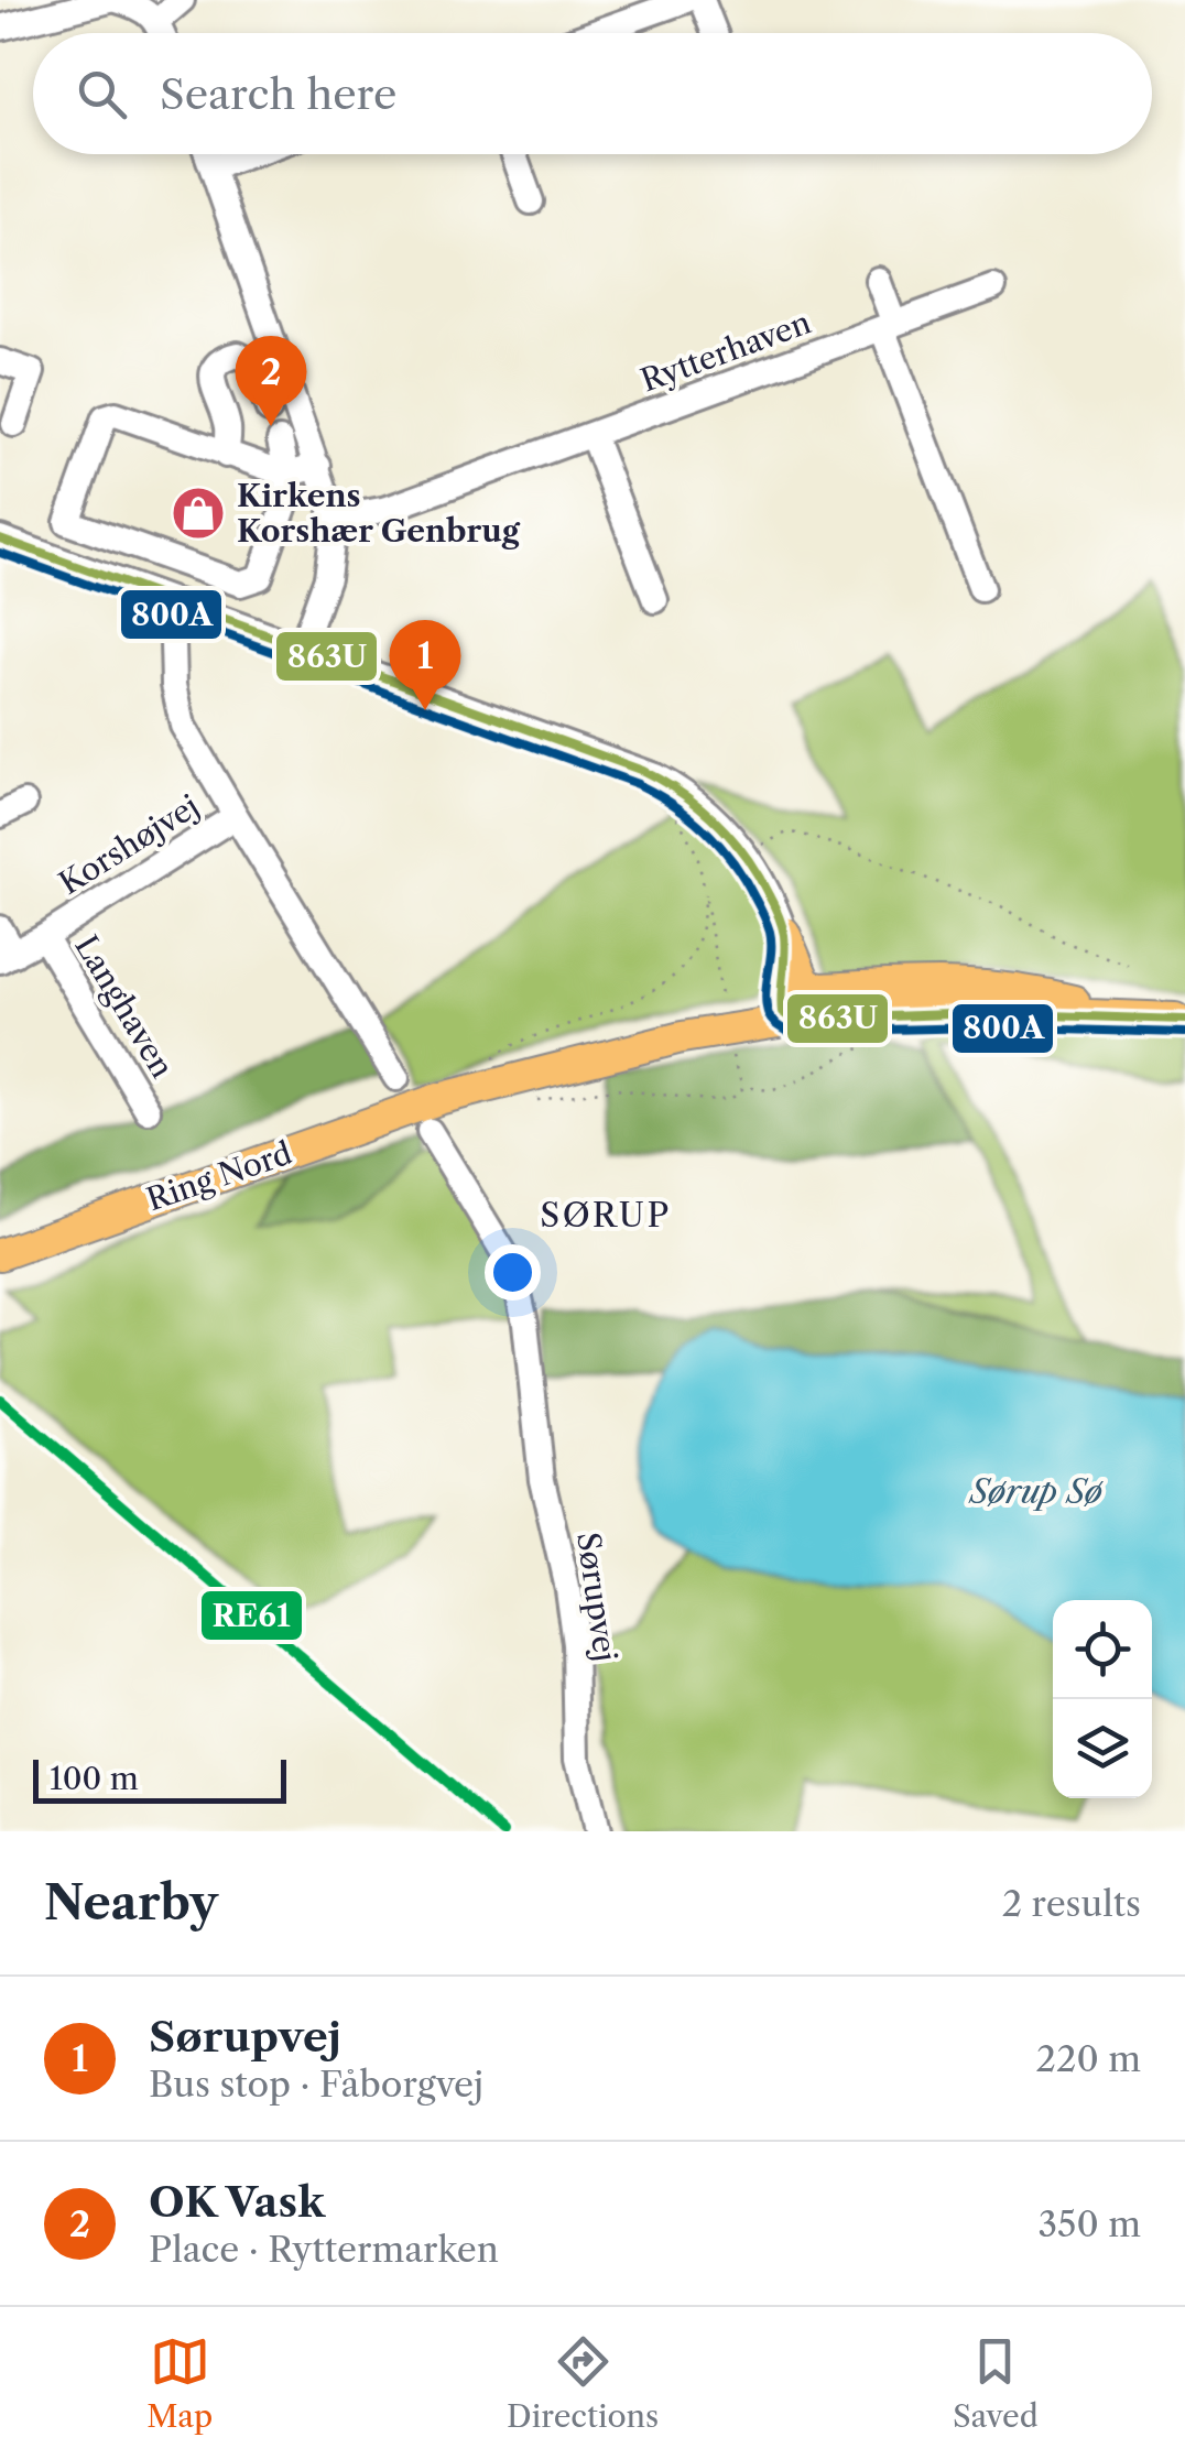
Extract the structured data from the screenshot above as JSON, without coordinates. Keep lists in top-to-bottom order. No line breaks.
{"streets":{"main road":["Ring Nord"],"street":["Rytterhaven","Korshøjvej","Langhaven","Sørupvej"]},"crossings":[["Korshøjvej","Langhaven"]],"districts":["SØRUP"],"water":["Sørup Sø"],"places":{"shop":["Kirkens Korshær Genbrug"]},"lines":["transit line 863U","transit line 800A","transit line RE61"],"scale_bar":"100 m","page":{"search":"Search here","pins":["2","1"],"scale":"100 m","heading":["Nearby","2 results"],"list":[{"mark":"1","name":"Sørupvej","note":"Bus stop · Fåborgvej","value":"220 m"},{"mark":"2","name":"OK Vask","note":"Place · Ryttermarken","value":"350 m"}],"nav":["Map","Directions","Saved"]}}
